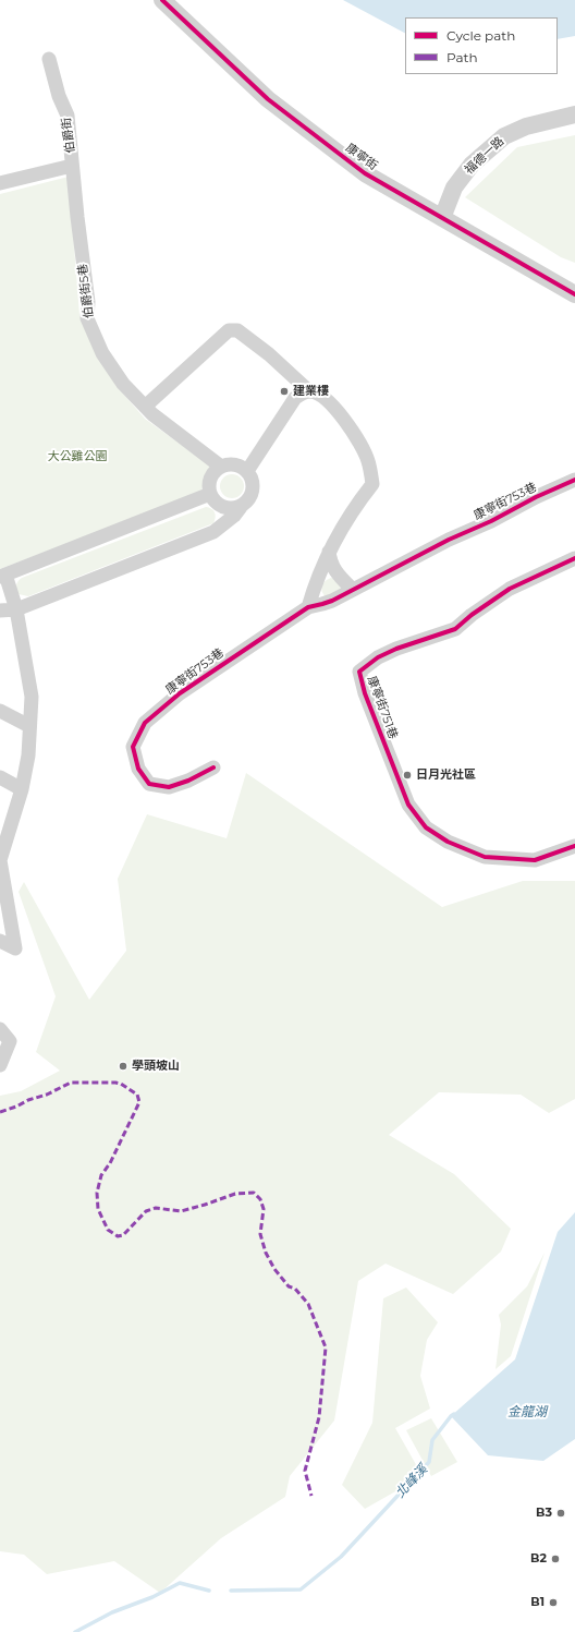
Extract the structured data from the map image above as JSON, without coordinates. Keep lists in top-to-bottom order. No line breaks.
{"streets":{"street":["伯爵街","福德一路","康寧街","伯爵街5巷","康寧街753巷","康寧街751巷"]},"crossings":[["伯爵街","伯爵街5巷"],["福德一路","康寧街"]],"water":["金龍湖","北峰溪"],"parks":["大公雞公園"],"places":["建業樓","日月光社區","學頭坡山","B3","B2","B1"],"legend":["Cycle path","Path"]}
